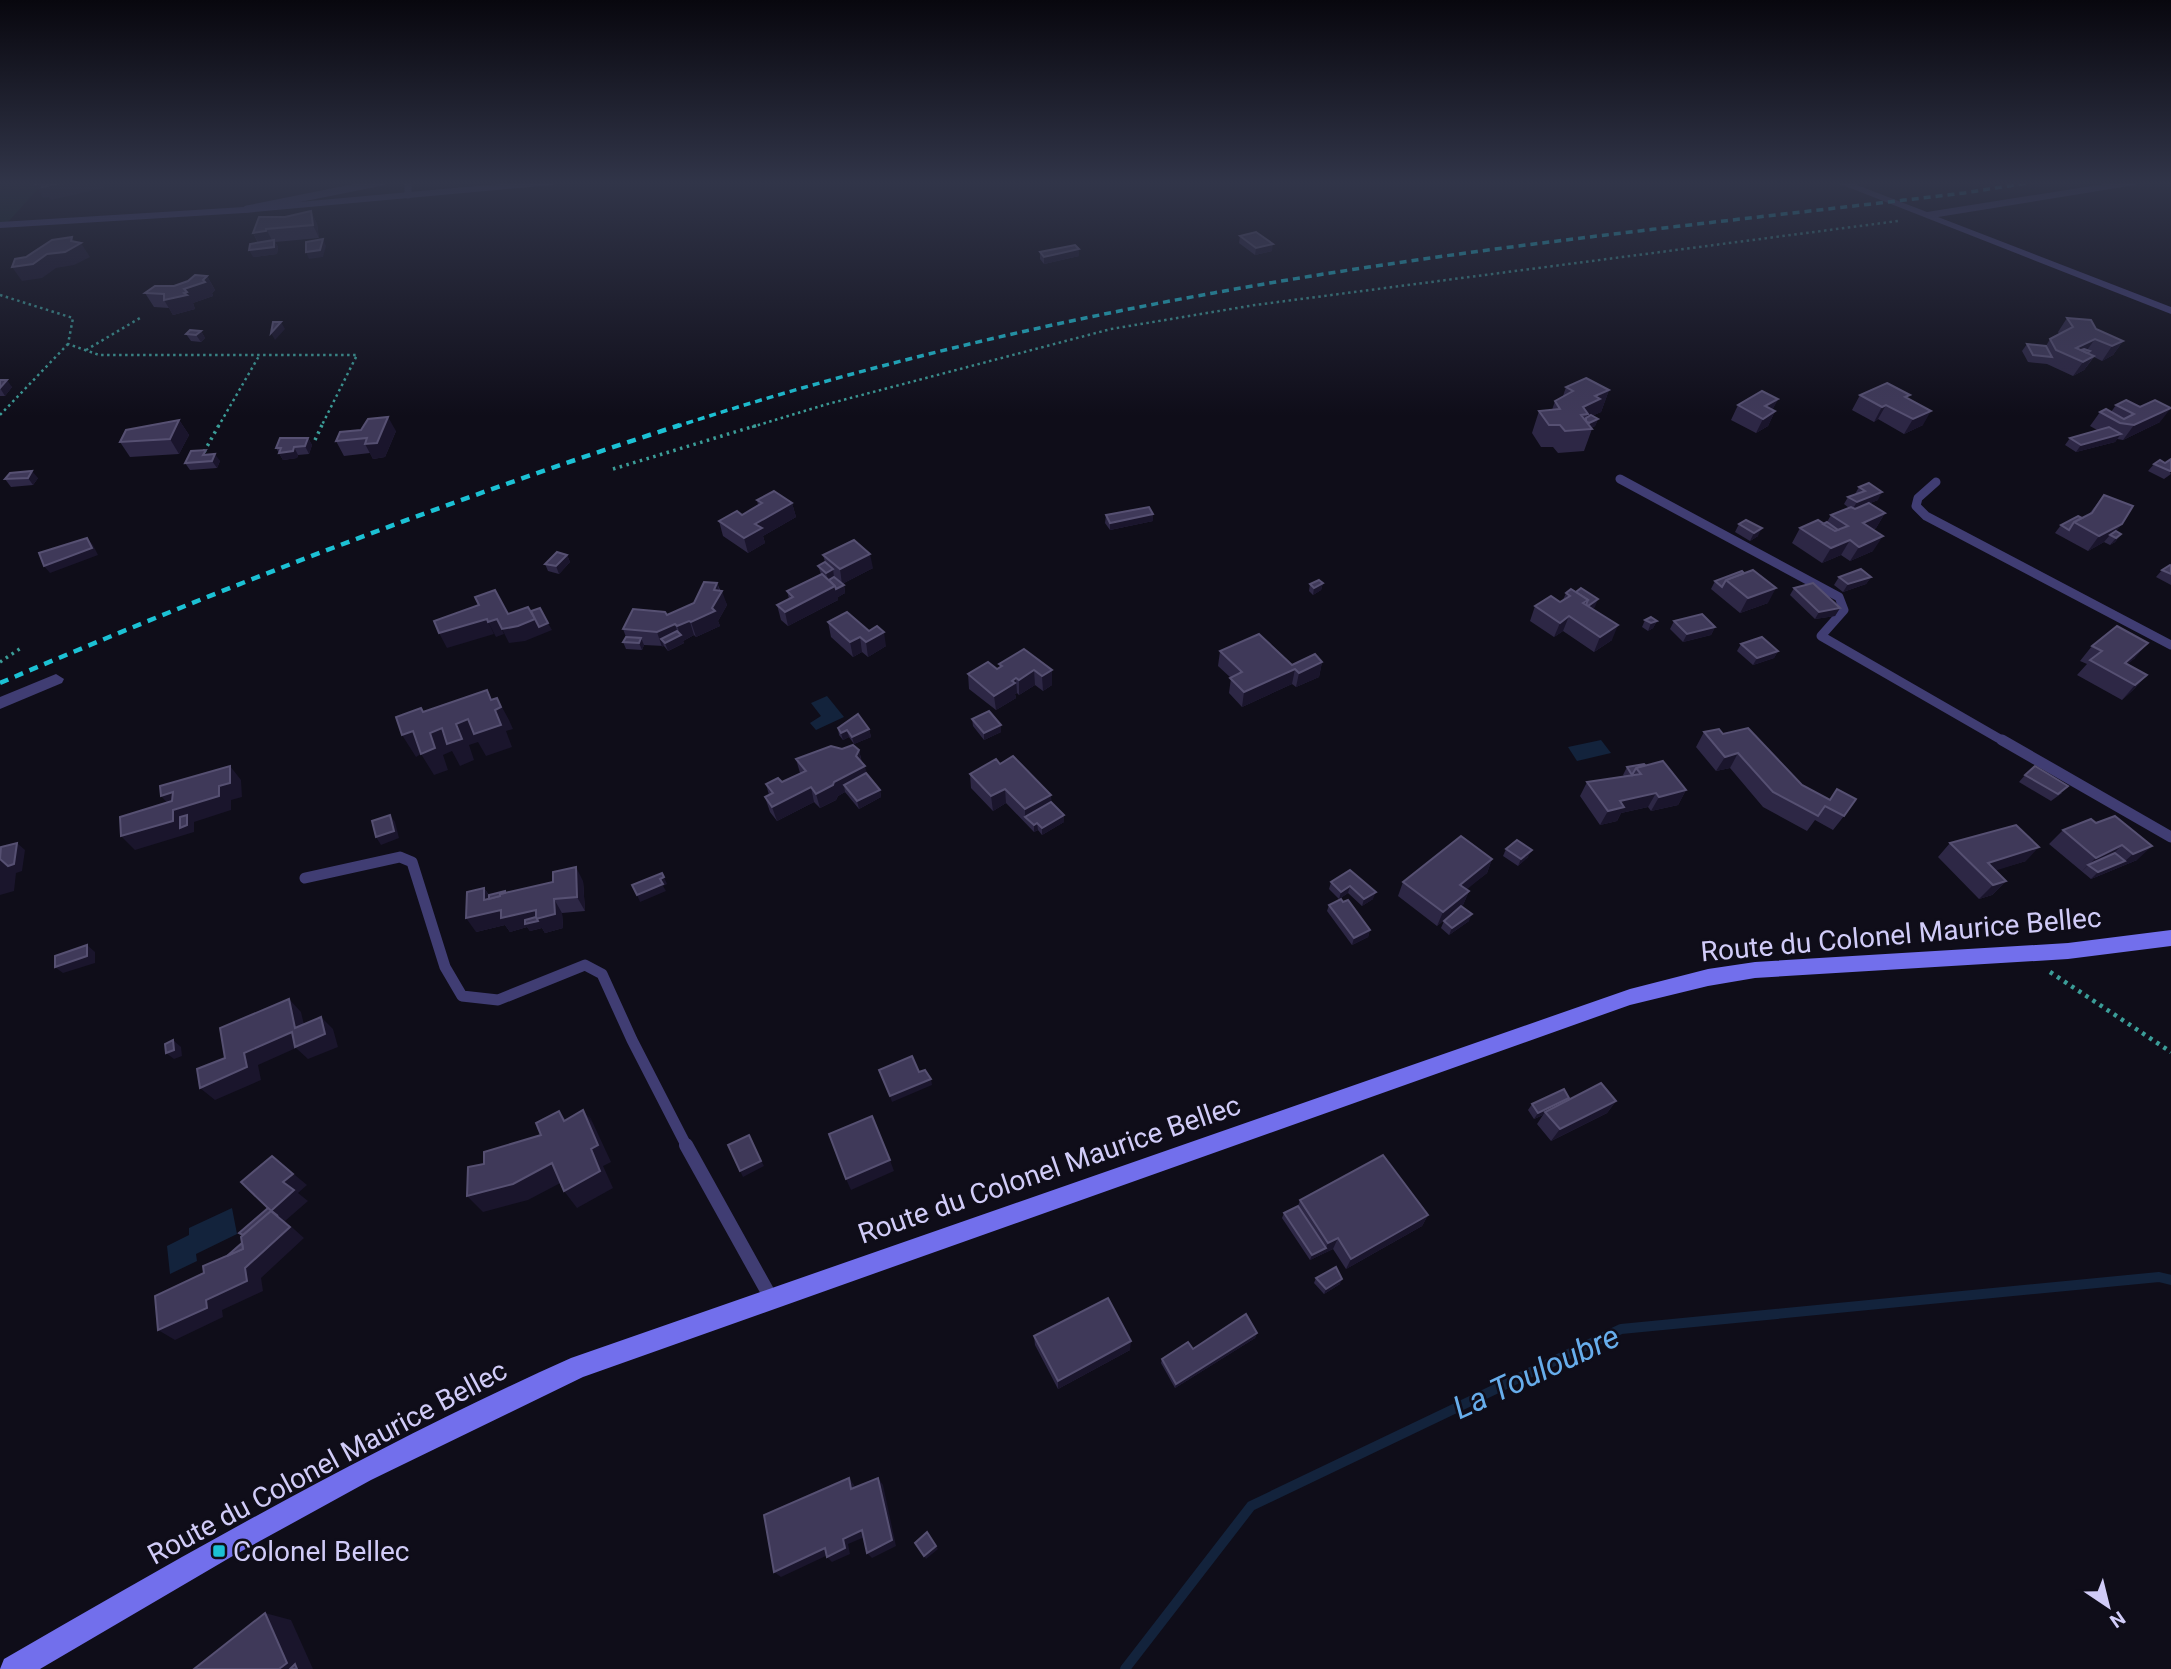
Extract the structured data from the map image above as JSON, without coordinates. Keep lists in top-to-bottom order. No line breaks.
{"streets":{"main road":["Route du Colonel Maurice Bellec"]},"water":["La Touloubre"],"places":{"transit":["Colonel Bellec"]},"north":"bottom right"}
